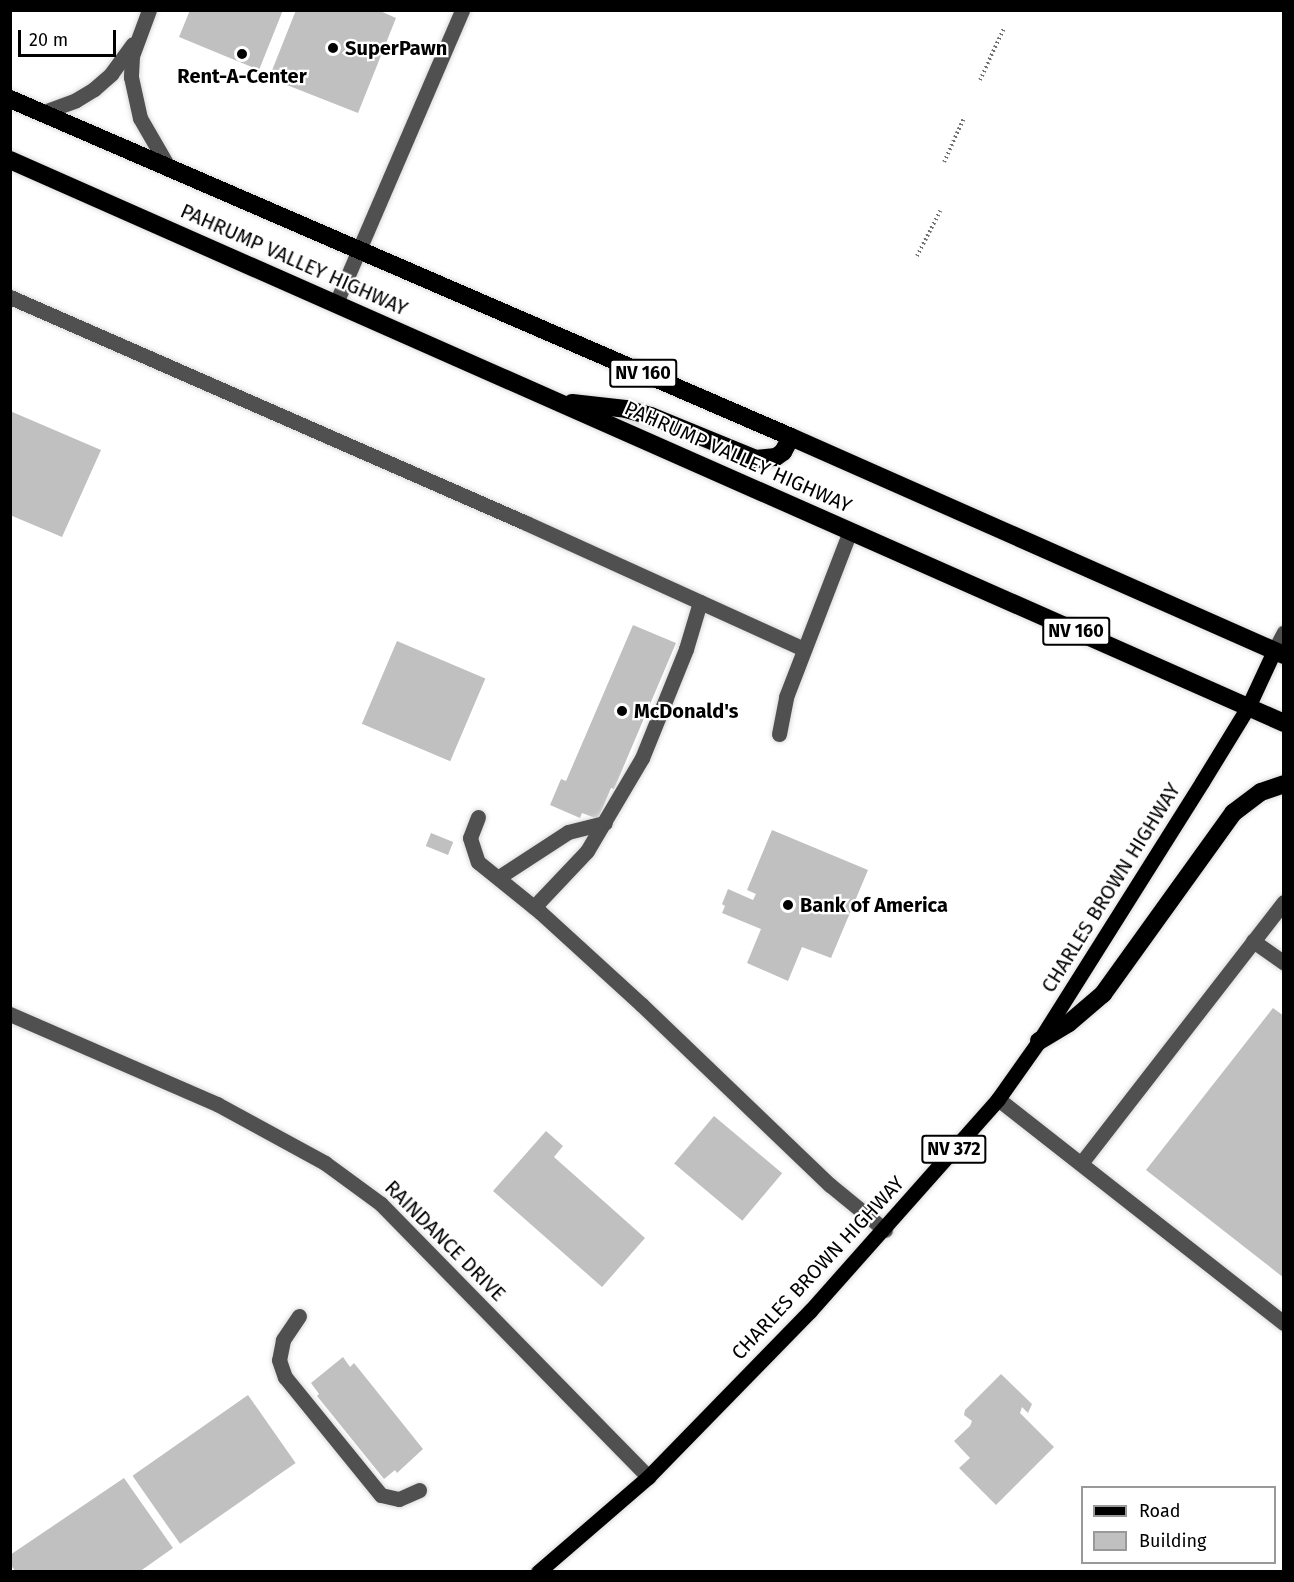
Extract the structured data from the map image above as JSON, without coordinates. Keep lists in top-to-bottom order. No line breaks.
{"streets":{"highway":["PAHRUMP VALLEY HIGHWAY","NV 160"],"main road":["CHARLES BROWN HIGHWAY","NV 372"],"street":["RAINDANCE DRIVE"]},"crossings":[["PAHRUMP VALLEY HIGHWAY","CHARLES BROWN HIGHWAY"],["CHARLES BROWN HIGHWAY","RAINDANCE DRIVE"]],"places":["SuperPawn","Rent-A-Center","McDonald's","Bank of America"],"legend":["Road","Building"],"scale_bar":"20 m"}
